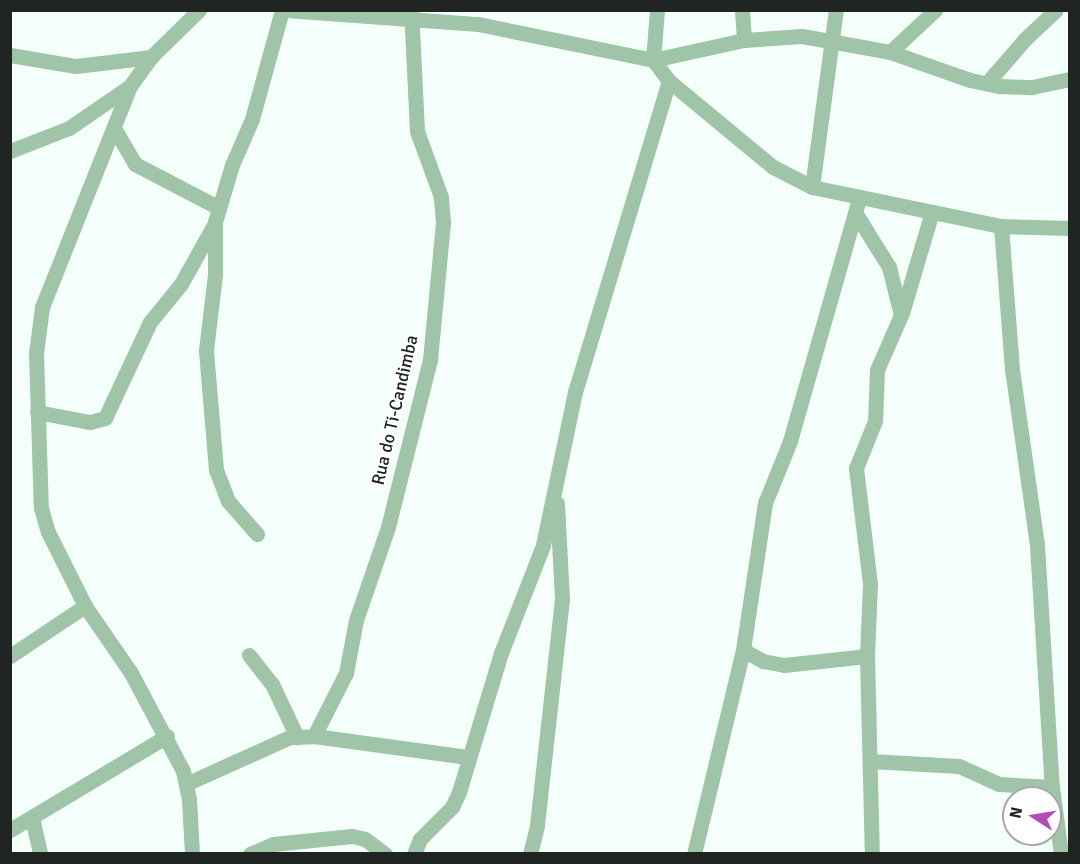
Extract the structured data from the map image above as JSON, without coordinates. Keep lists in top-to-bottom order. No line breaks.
{"streets":{"street":["Rua do Ti-Candimba"]},"north":"left"}
